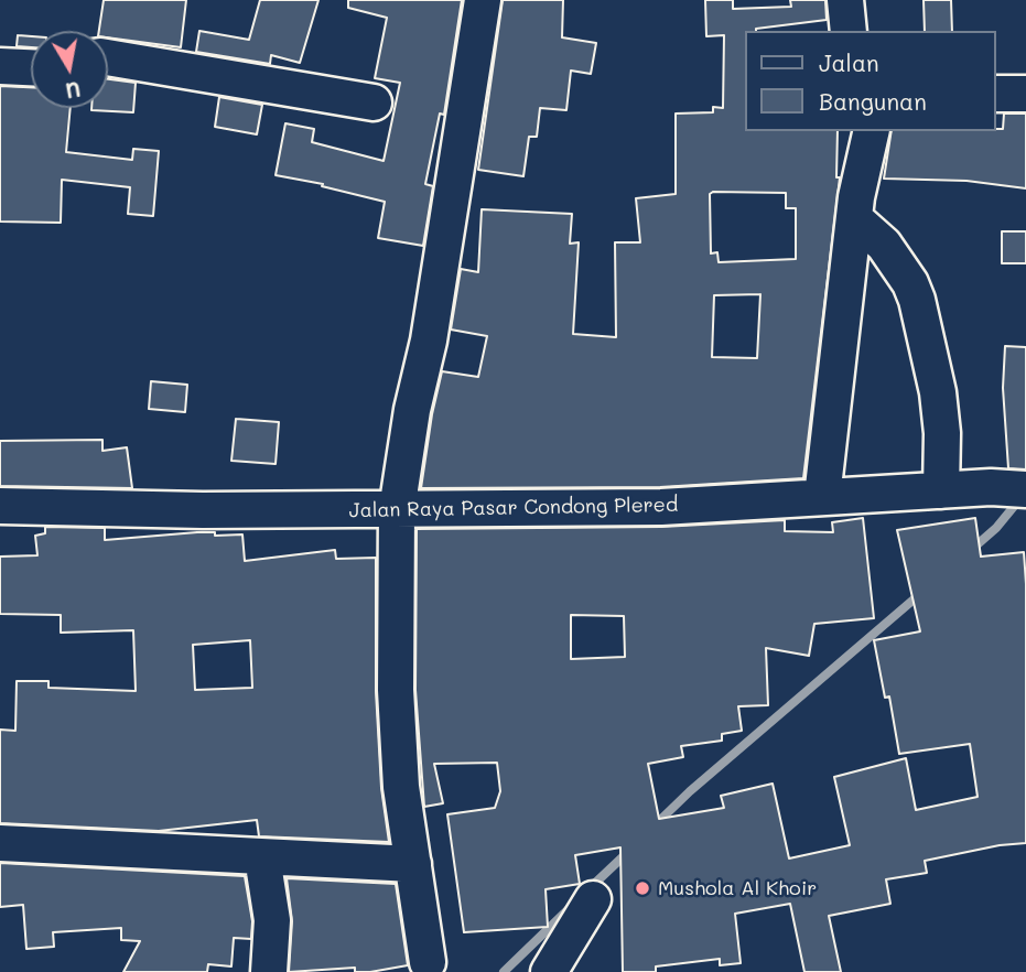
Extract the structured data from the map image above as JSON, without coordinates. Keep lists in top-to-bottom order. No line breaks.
{"streets":{"street":["Jalan Raya Pasar Condong Plered"]},"places":["Mushola Al Khoir"],"legend":["Jalan","Bangunan"],"north":"bottom"}
